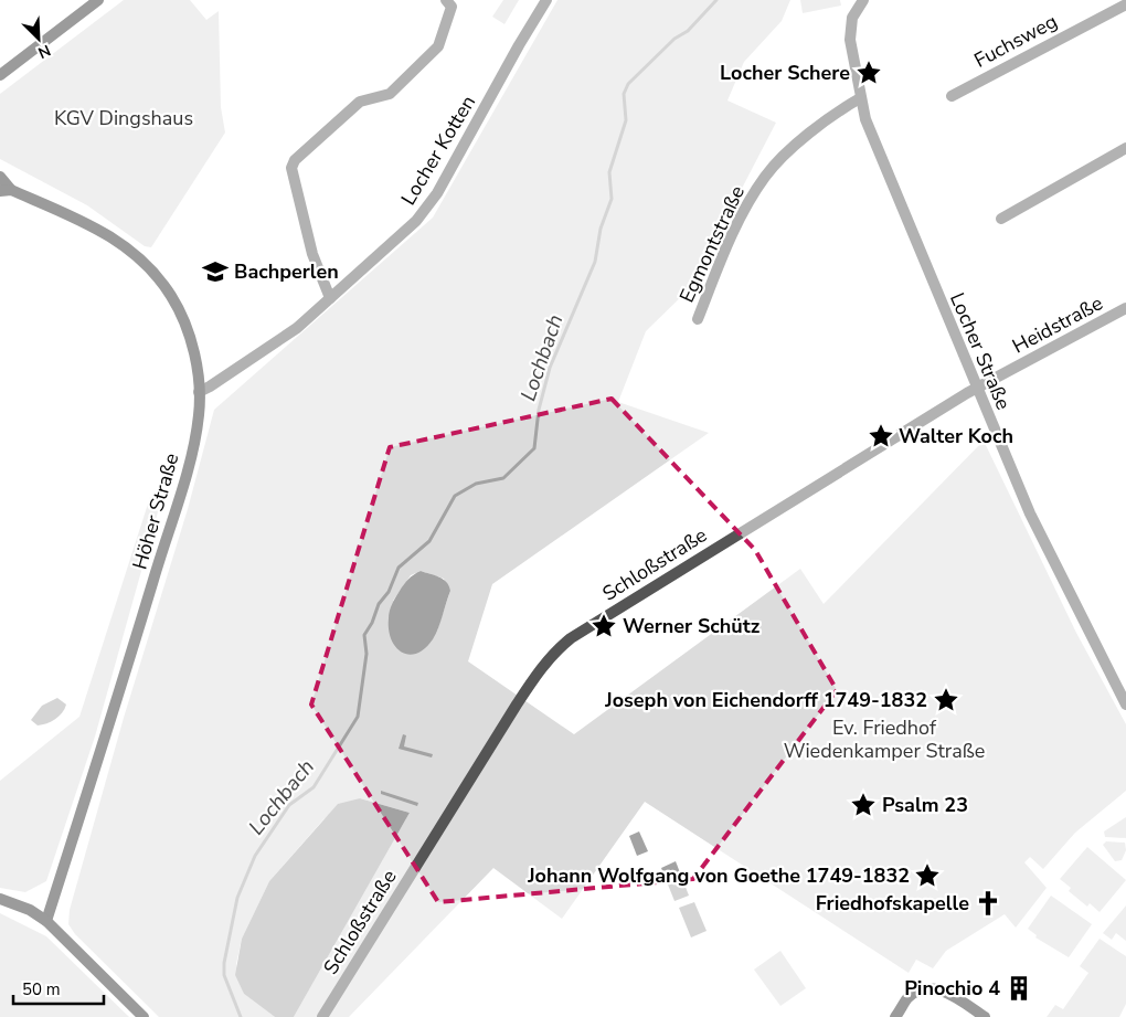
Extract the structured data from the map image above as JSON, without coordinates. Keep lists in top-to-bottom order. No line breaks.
{"streets":{"street":["Fuchsweg","Locher Kotten","Egmontstraße","Heidstraße","Locher Straße","Höher Straße","Schloßstraße"]},"crossings":[["Locher Kotten","Höher Straße"],["Egmontstraße","Locher Straße"],["Heidstraße","Locher Straße"],["Heidstraße","Schloßstraße"],["Locher Straße","Schloßstraße"]],"water":["Lochbach"],"parks":["KGV Dingshaus","Ev. Friedhof Wiedenkamper Straße"],"places":{"place":["Locher Schere","Walter Koch","Werner Schütz","Joseph von Eichendorff 1749-1832","Psalm 23","Johann Wolfgang von Goethe 1749-1832"],"school or university":["Bachperlen"],"church":["Friedhofskapelle"],"building":["Pinochio 4"]},"scale_bar":"50 m","north":"bottom right"}
